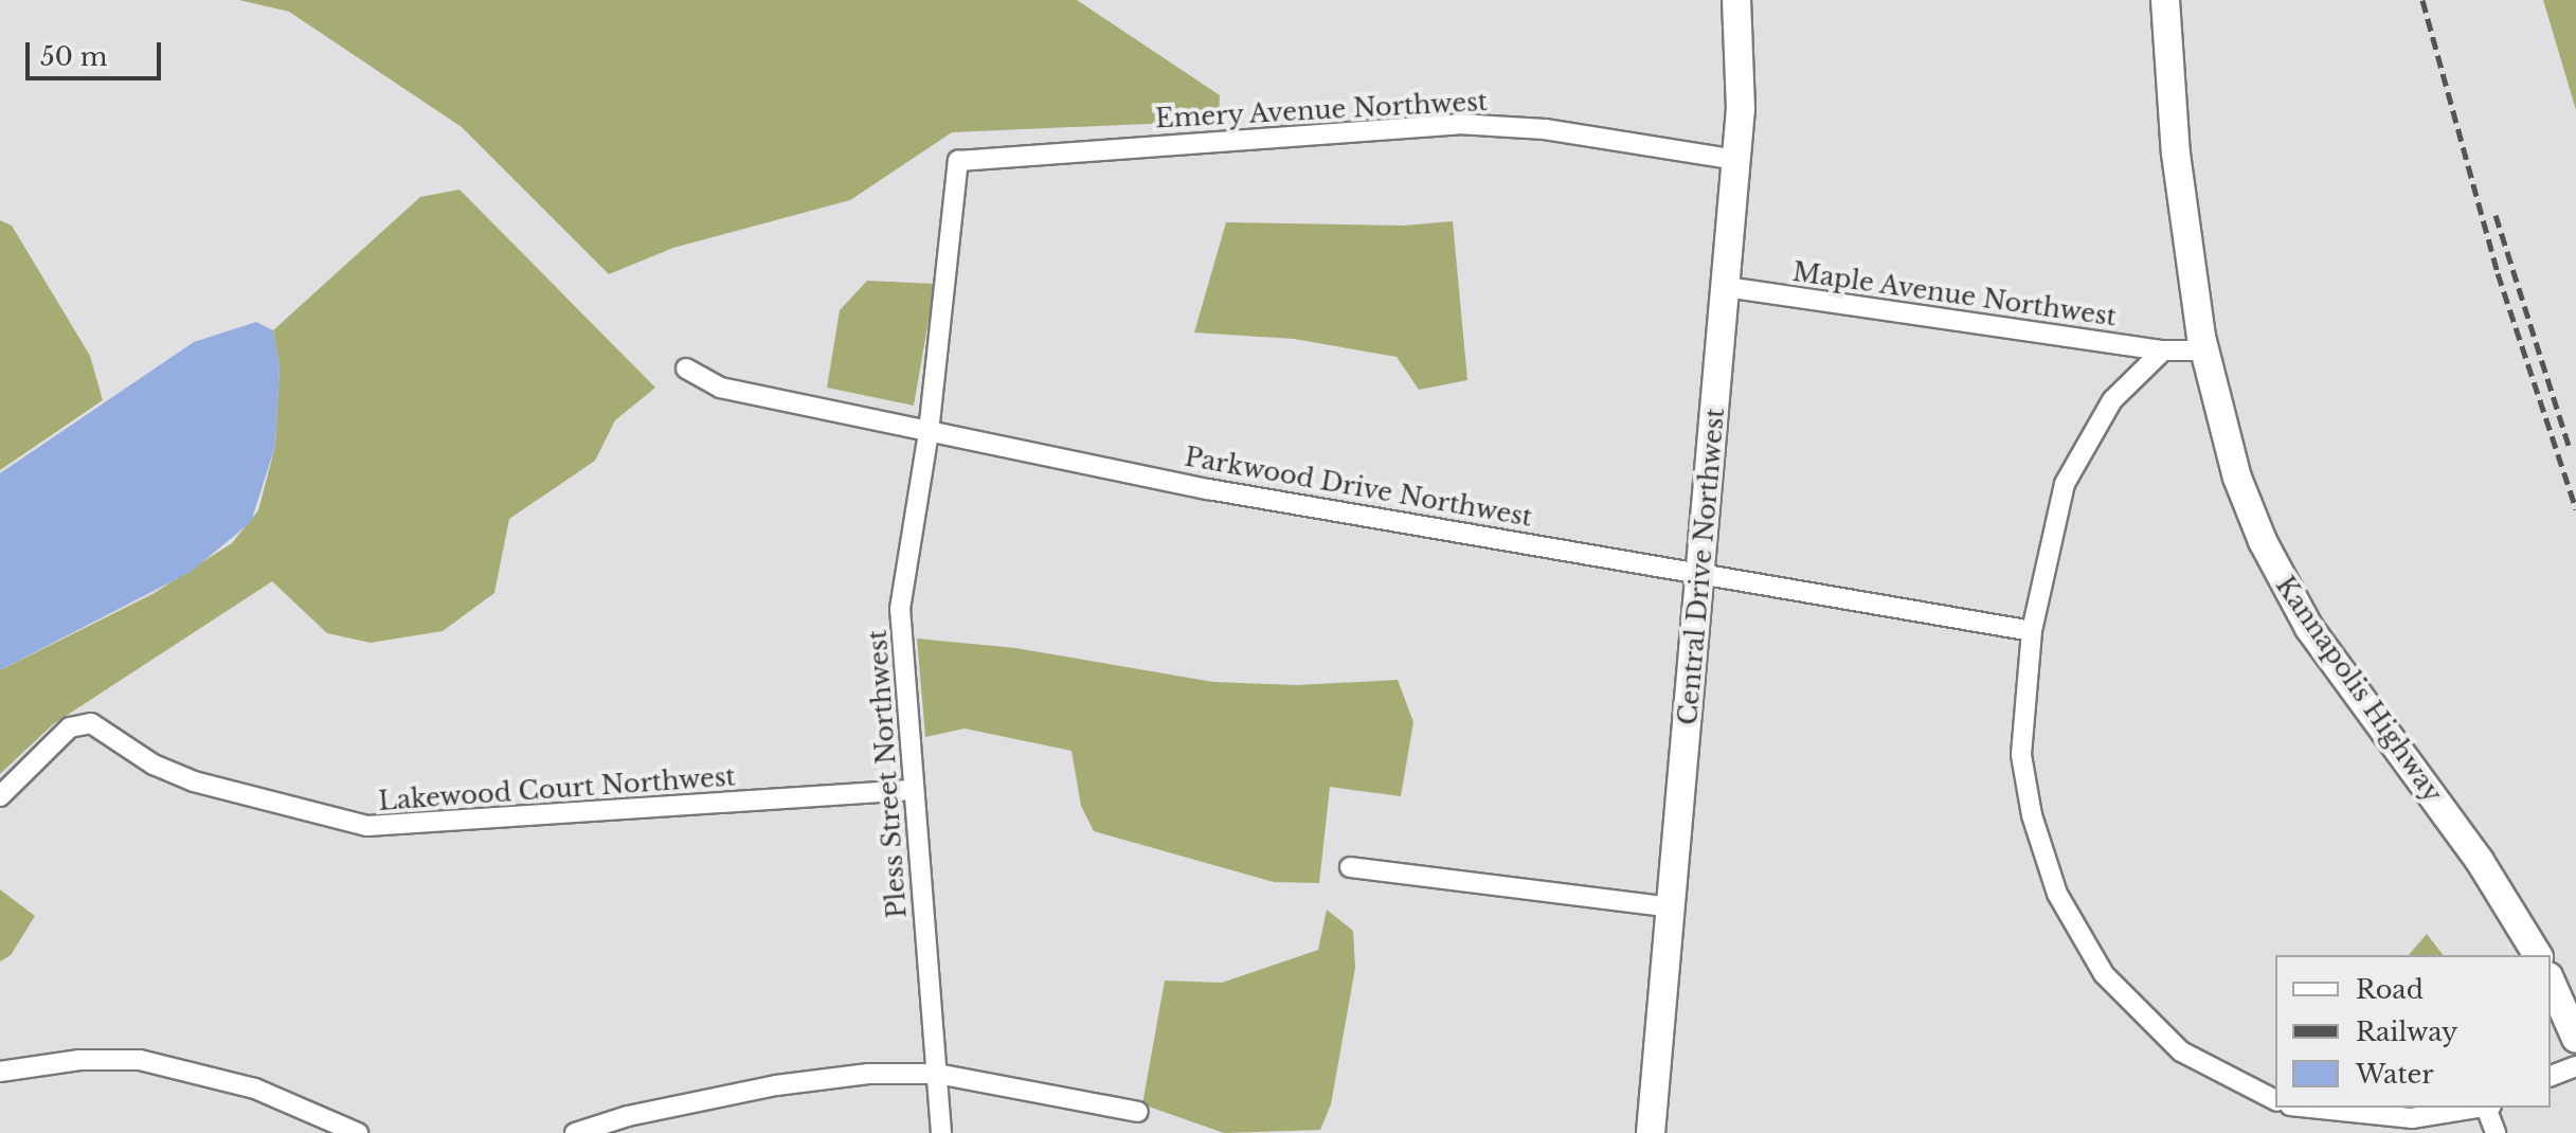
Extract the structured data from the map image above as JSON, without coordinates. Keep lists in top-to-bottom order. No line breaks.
{"streets":{"street":["Emery Avenue Northwest","Maple Avenue Northwest","Parkwood Drive Northwest","Central Drive Northwest","Kannapolis Highway","Pless Street Northwest","Lakewood Court Northwest"]},"crossings":[["Emery Avenue Northwest","Central Drive Northwest"],["Emery Avenue Northwest","Pless Street Northwest"],["Maple Avenue Northwest","Central Drive Northwest"],["Maple Avenue Northwest","Kannapolis Highway"],["Parkwood Drive Northwest","Central Drive Northwest"],["Parkwood Drive Northwest","Pless Street Northwest"],["Pless Street Northwest","Lakewood Court Northwest"]],"legend":["Road","Railway","Water"],"scale_bar":"50 m"}
